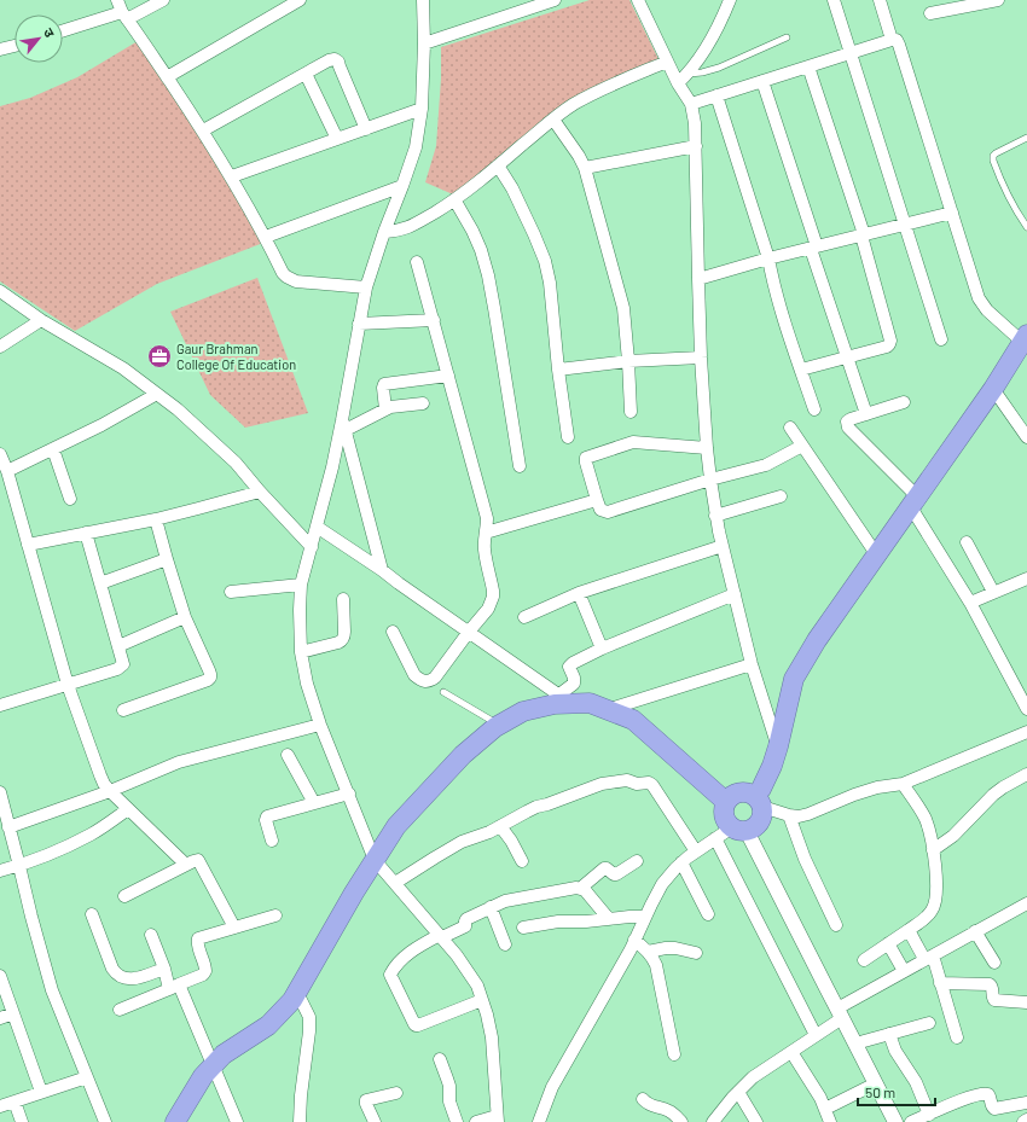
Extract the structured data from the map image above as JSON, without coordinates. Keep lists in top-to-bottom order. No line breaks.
{"places":{"office":["Gaur Brahman College Of Education"]},"scale_bar":"50 m","north":"top right"}
